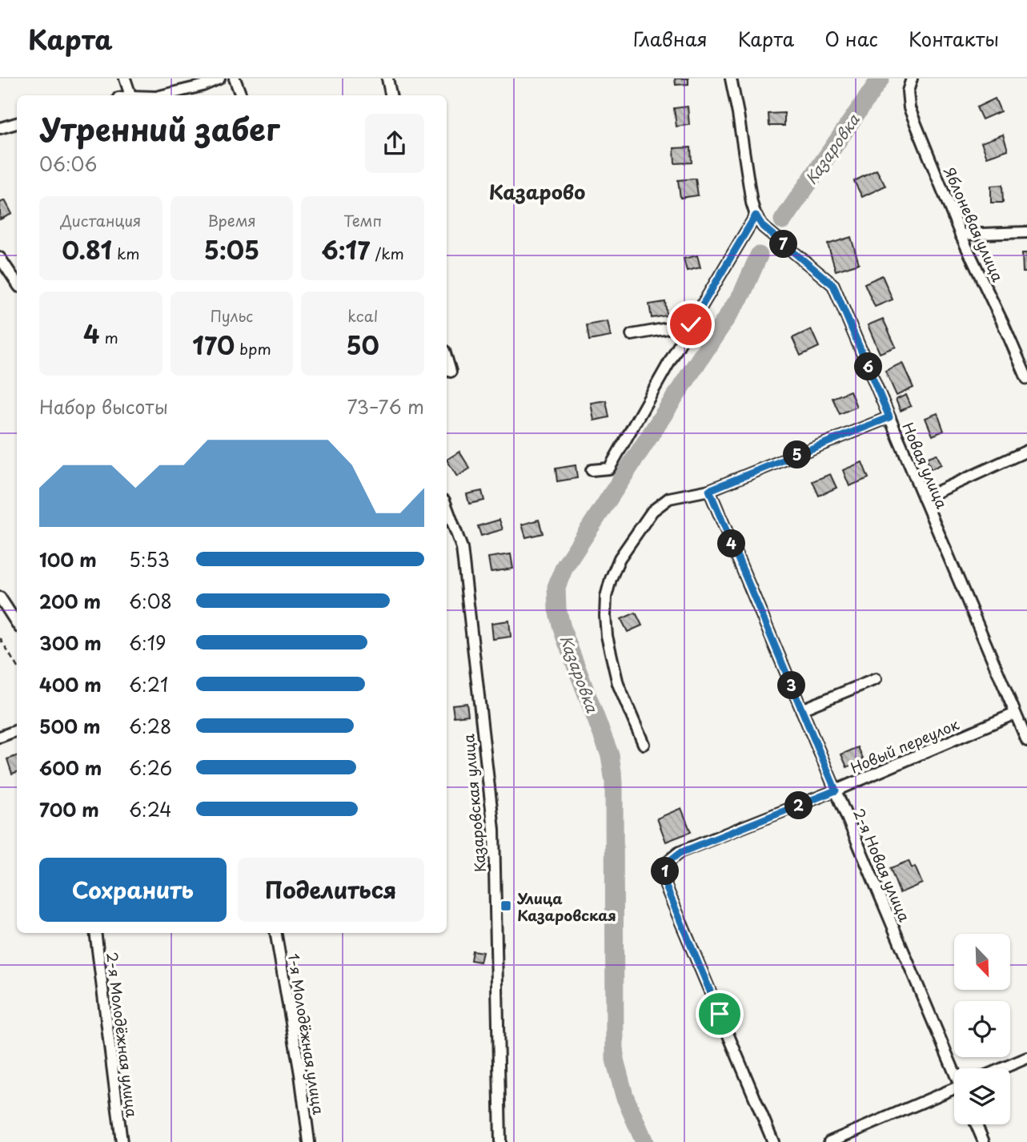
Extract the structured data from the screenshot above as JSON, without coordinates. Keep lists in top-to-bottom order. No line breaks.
{"streets":{"street":["Яблоневая улица","Новая улица","Новый переулок","Казаровская улица","2-я Новая улица","1-я Молодёжная улица","2-я Молодёжная улица"]},"crossings":[["Новая улица","Новый переулок"],["Новый переулок","2-я Новая улица"]],"districts":["Казарово"],"water":["Казаровка"],"places":{"transit":["Улица Казаровская"]},"north":"bottom right","page":{"header":"Карта","nav":["Главная","Карта","О нас","Контакты"],"heading":["Утренний забег","06:06"],"stats":[["Дистанция","0.81 km"],["Время","5:05"],["Темп","6:17 /km"],["4 m"],["Пульс","170 bpm"],["kcal","50"]],"pins":["7","6","5","4","3","2","1"],"chart":["Набор высоты","73–76 m"],"list":[{"name":"100 m","note":"5:53"},{"name":"200 m","note":"6:08"},{"name":"300 m","note":"6:19"},{"name":"400 m","note":"6:21"},{"name":"500 m","note":"6:28"},{"name":"600 m","note":"6:26"},{"name":"700 m","note":"6:24"}],"buttons":["Сохранить","Поделиться"]}}
